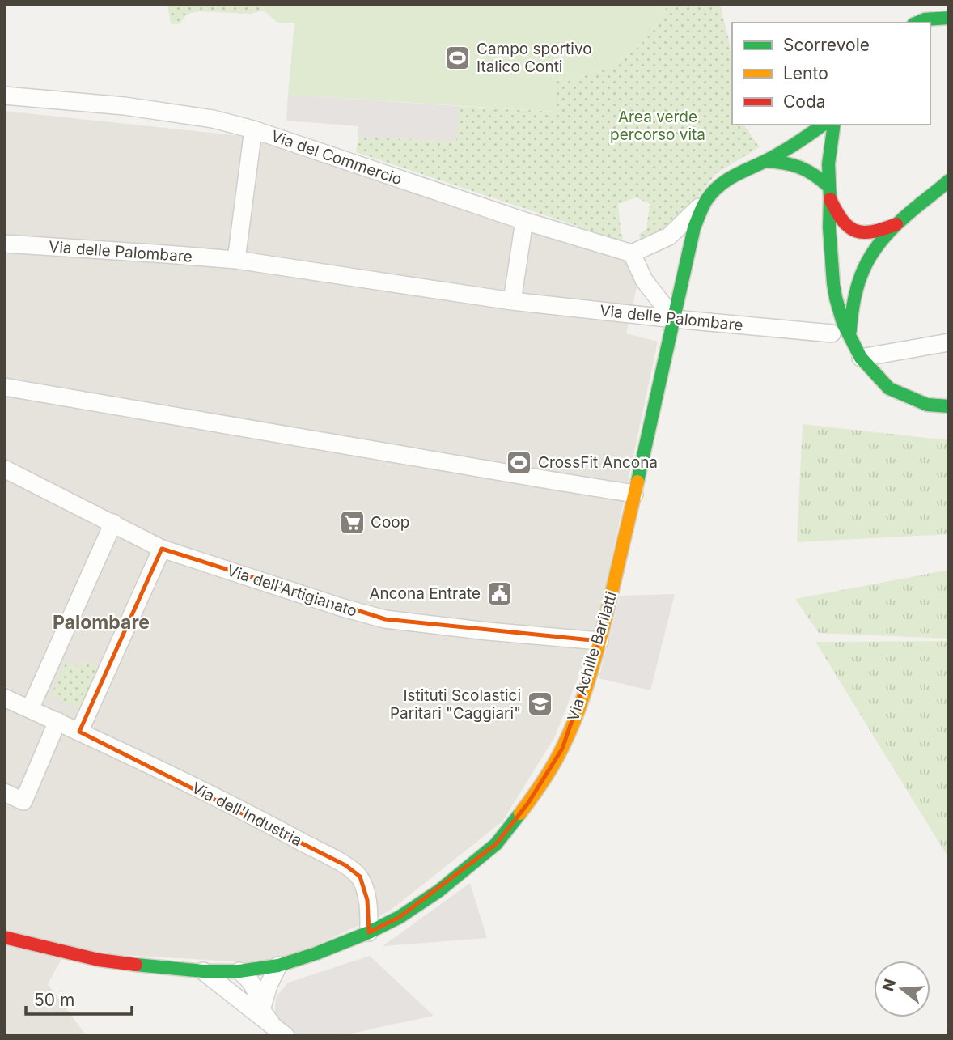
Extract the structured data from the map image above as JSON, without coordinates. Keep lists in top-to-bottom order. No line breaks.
{"streets":{"street":["Via del Commercio","Via delle Palombare","Via dell'Artigianato","Via Achille Barilatti","Via dell'Industria"]},"crossings":[["Via del Commercio","Via Achille Barilatti"],["Via delle Palombare","Via Achille Barilatti"],["Via dell'Artigianato","Via Achille Barilatti"],["Via Achille Barilatti","Via dell'Industria"]],"districts":["Palombare"],"parks":["Area verde percorso vita"],"places":{"sports":["Campo sportivo Italico Conti","CrossFit Ancona"],"supermarket":["Coop"],"public building":["Ancona Entrate"],"school or university":["Istituti Scolastici Paritari \"Caggiari\""]},"legend":["Scorrevole","Lento","Coda"],"scale_bar":"50 m","north":"left"}
